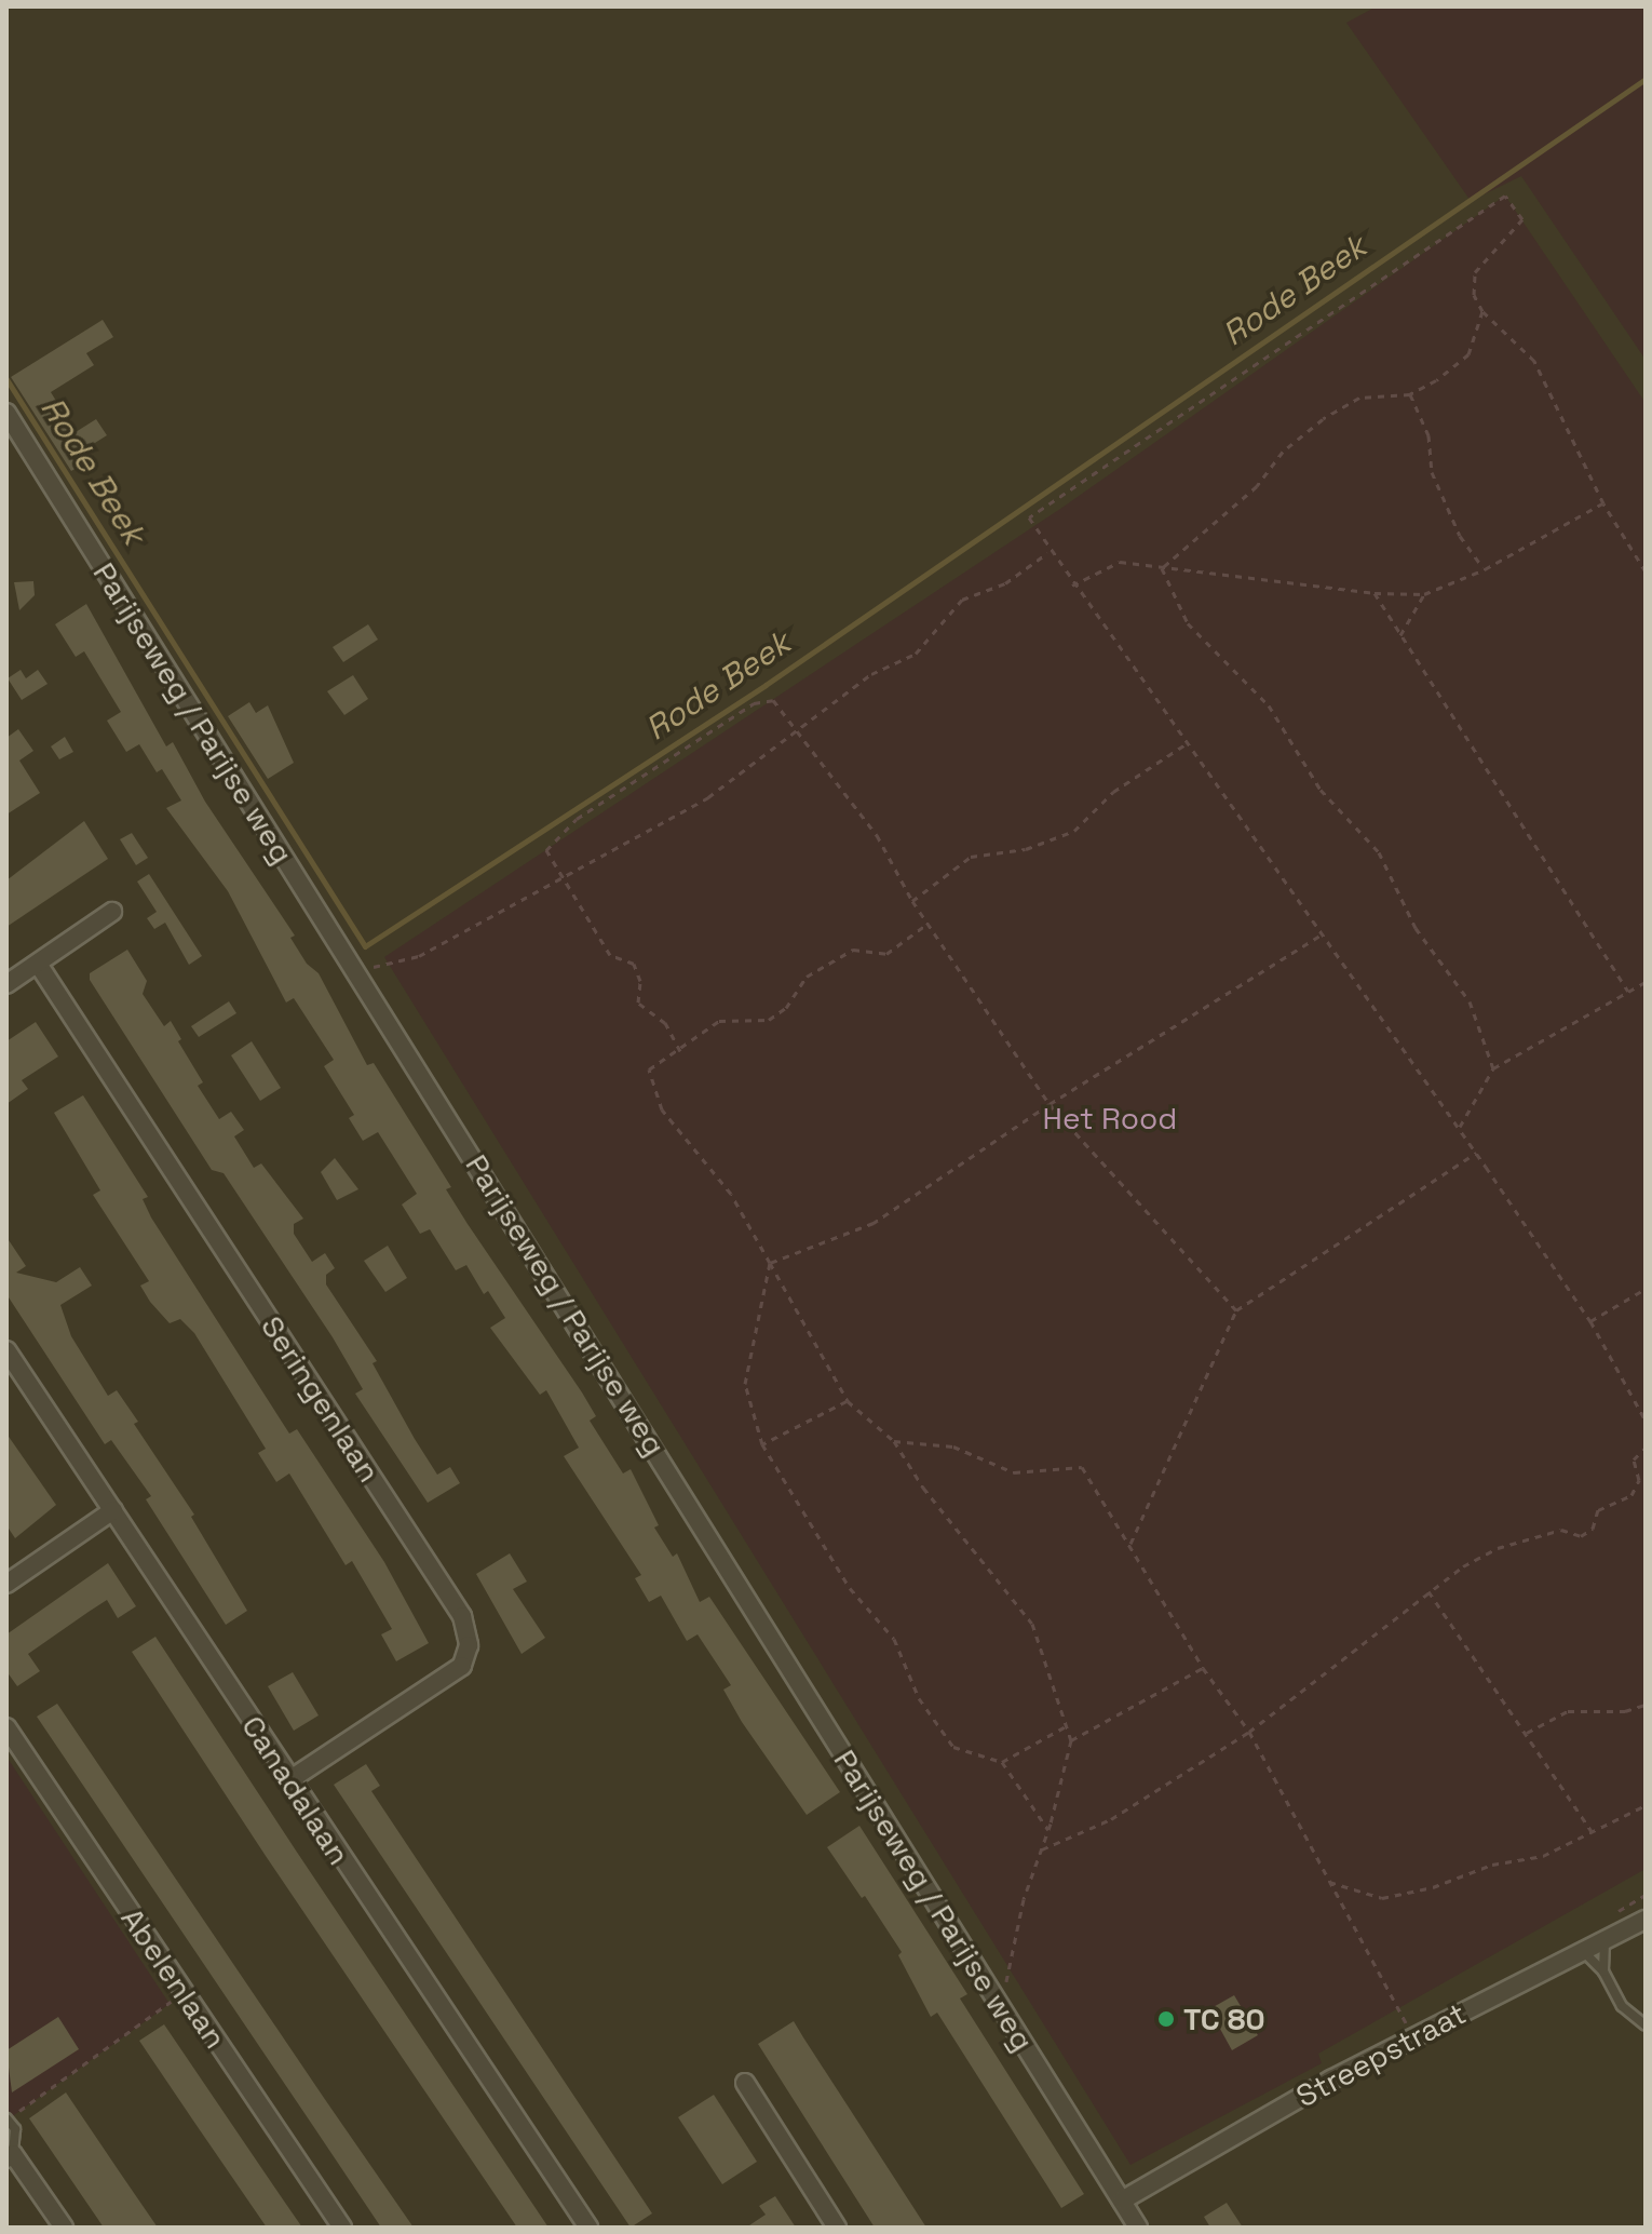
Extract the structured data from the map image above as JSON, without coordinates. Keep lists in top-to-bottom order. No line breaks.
{"streets":{"street":["Parijseweg / Parijse weg","Seringenlaan","Canadalaan","Abelenlaan","Streepstraat"]},"crossings":[["Parijseweg / Parijse weg","Streepstraat"],["Seringenlaan","Canadalaan"]],"water":["Rode Beek"],"parks":["Het Rood"],"places":["TC 80"]}
